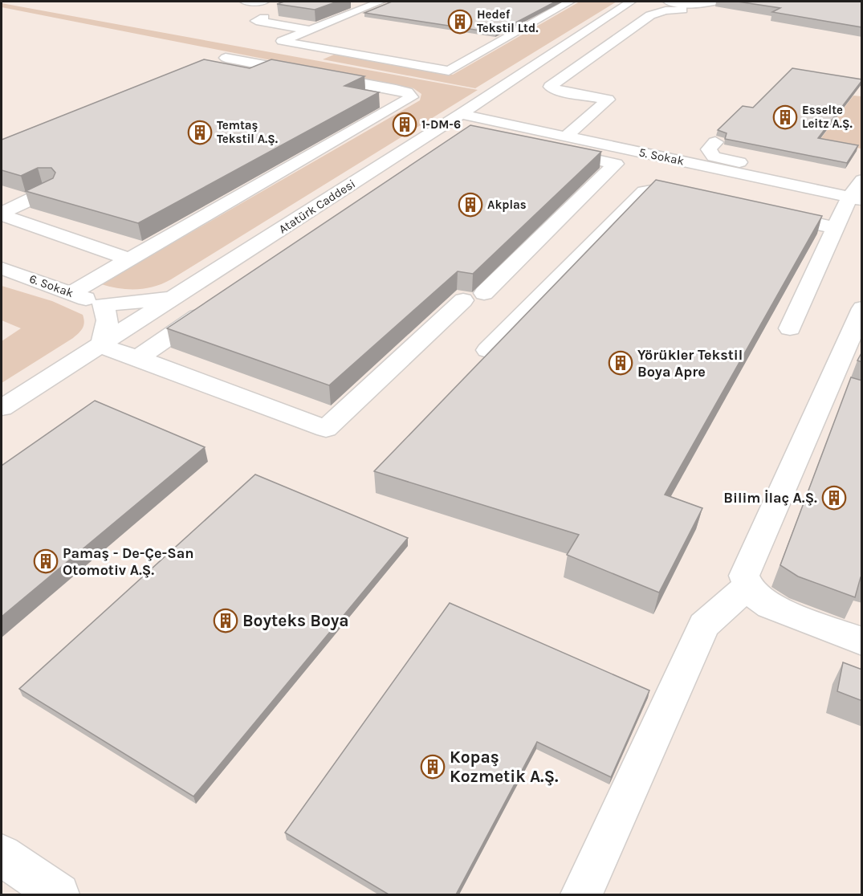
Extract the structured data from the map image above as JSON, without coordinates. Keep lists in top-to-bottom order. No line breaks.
{"streets":{"street":["5. Sokak","Atatürk Caddesi","6. Sokak"]},"crossings":[["5. Sokak","Atatürk Caddesi"]],"places":{"building":["Hedef Tekstil Ltd.","Esselte Leitz A.Ş.","1-DM-6","Temtaş Tekstil A.Ş.","Akplas","Yörükler Tekstil Boya Apre","Bilim İlaç A.Ş.","Pamaş - De-Çe-San Otomotiv A.Ş.","Boyteks Boya","Kopaş Kozmetik A.Ş."]}}
